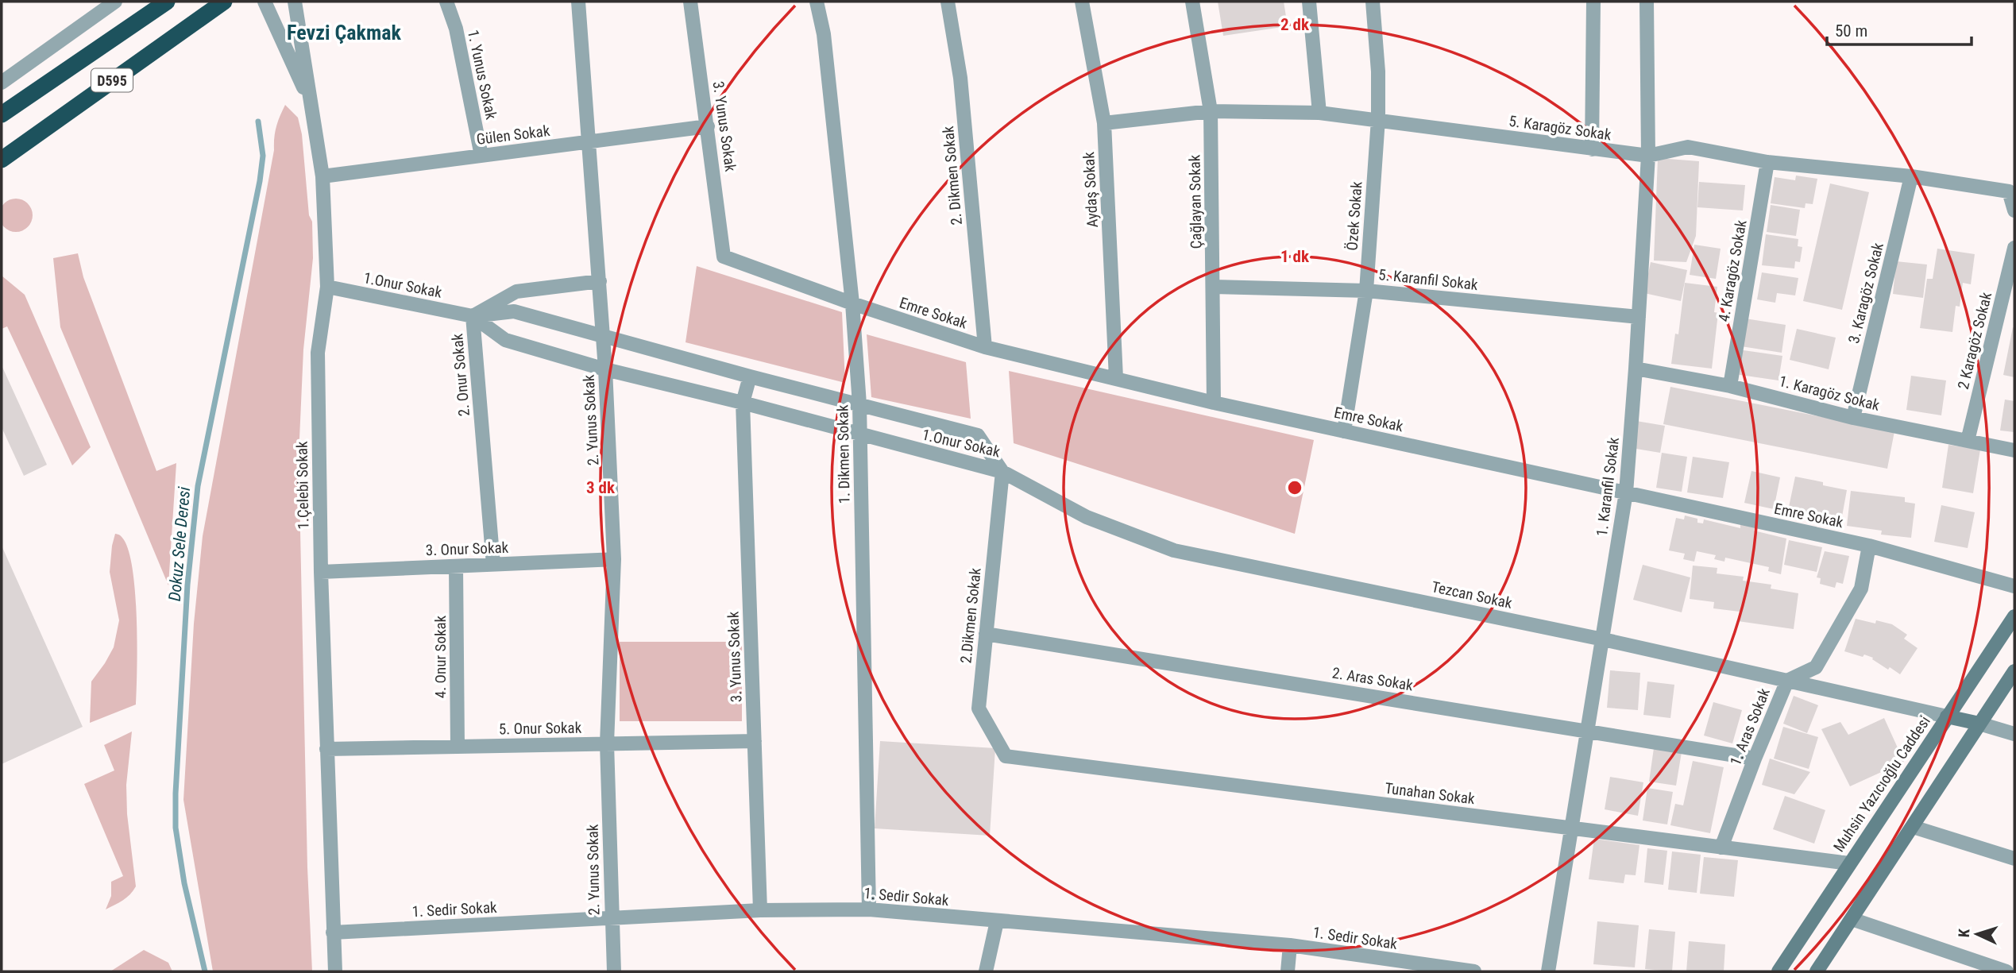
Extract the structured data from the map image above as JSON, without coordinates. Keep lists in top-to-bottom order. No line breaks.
{"streets":{"highway":["D595"],"street":["1. Yunus Sokak","3. Yunus Sokak","5. Karagöz Sokak","Gülen Sokak","2. Dikmen Sokak","Aydaş Sokak","Çağlayan Sokak","Özek Sokak","4. Karagöz Sokak","5. Karanfil Sokak","1.Onur Sokak","3. Karagöz Sokak","Emre Sokak","2 Karagöz Sokak","2. Onur Sokak","1. Karagöz Sokak","2. Yunus Sokak","1. Dikmen Sokak","1.Çelebi Sokak","1. Karanfil Sokak","3. Onur Sokak","Tezcan Sokak","2.Dikmen Sokak","4. Onur Sokak","2. Aras Sokak","1. Aras Sokak","5. Onur Sokak","Muhsin Yazıcıoğlu Caddesi","Tunahan Sokak","1. Sedir Sokak"]},"crossings":[["1. Yunus Sokak","Gülen Sokak"],["3. Yunus Sokak","Gülen Sokak"],["3. Yunus Sokak","1.Onur Sokak"],["3. Yunus Sokak","Emre Sokak"],["3. Yunus Sokak","5. Onur Sokak"],["3. Yunus Sokak","1. Sedir Sokak"],["5. Karagöz Sokak","Aydaş Sokak"],["5. Karagöz Sokak","Çağlayan Sokak"],["5. Karagöz Sokak","Özek Sokak"],["5. Karagöz Sokak","4. Karagöz Sokak"],["5. Karagöz Sokak","3. Karagöz Sokak"],["5. Karagöz Sokak","1. Karanfil Sokak"],["Gülen Sokak","2. Yunus Sokak"],["Gülen Sokak","1.Çelebi Sokak"],["2. Dikmen Sokak","Emre Sokak"],["Aydaş Sokak","Emre Sokak"],["Çağlayan Sokak","5. Karanfil Sokak"],["Çağlayan Sokak","Emre Sokak"],["Özek Sokak","5. Karanfil Sokak"],["Özek Sokak","Emre Sokak"],["4. Karagöz Sokak","1. Karagöz Sokak"],["5. Karanfil Sokak","1. Karanfil Sokak"],["1.Onur Sokak","2. Onur Sokak"],["1.Onur Sokak","2. Yunus Sokak"],["1.Onur Sokak","1. Dikmen Sokak"],["1.Onur Sokak","1.Çelebi Sokak"],["1.Onur Sokak","Tezcan Sokak"],["1.Onur Sokak","2.Dikmen Sokak"],["3. Karagöz Sokak","1. Karagöz Sokak"],["Emre Sokak","1. Dikmen Sokak"],["Emre Sokak","1. Karanfil Sokak"],["Emre Sokak","1. Aras Sokak"],["2 Karagöz Sokak","1. Karagöz Sokak"],["2. Onur Sokak","2. Yunus Sokak"],["2. Onur Sokak","3. Onur Sokak"],["1. Karagöz Sokak","1. Karanfil Sokak"],["2. Yunus Sokak","3. Onur Sokak"],["2. Yunus Sokak","5. Onur Sokak"],["2. Yunus Sokak","1. Sedir Sokak"],["1. Dikmen Sokak","1. Sedir Sokak"],["1.Çelebi Sokak","3. Onur Sokak"],["1.Çelebi Sokak","5. Onur Sokak"],["1.Çelebi Sokak","1. Sedir Sokak"],["1. Karanfil Sokak","Tezcan Sokak"],["1. Karanfil Sokak","2. Aras Sokak"],["1. Karanfil Sokak","Tunahan Sokak"],["3. Onur Sokak","4. Onur Sokak"],["Tezcan Sokak","2.Dikmen Sokak"],["Tezcan Sokak","1. Aras Sokak"],["Tezcan Sokak","Muhsin Yazıcıoğlu Caddesi"],["2.Dikmen Sokak","2. Aras Sokak"],["2.Dikmen Sokak","Tunahan Sokak"],["4. Onur Sokak","5. Onur Sokak"],["2. Aras Sokak","1. Aras Sokak"],["1. Aras Sokak","Tunahan Sokak"],["Muhsin Yazıcıoğlu Caddesi","Tunahan Sokak"]],"districts":["Fevzi Çakmak"],"water":["Dokuz Sele Deresi"],"scale_bar":"50 m","north":"left","rings":["2 dk","1 dk","3 dk"]}
